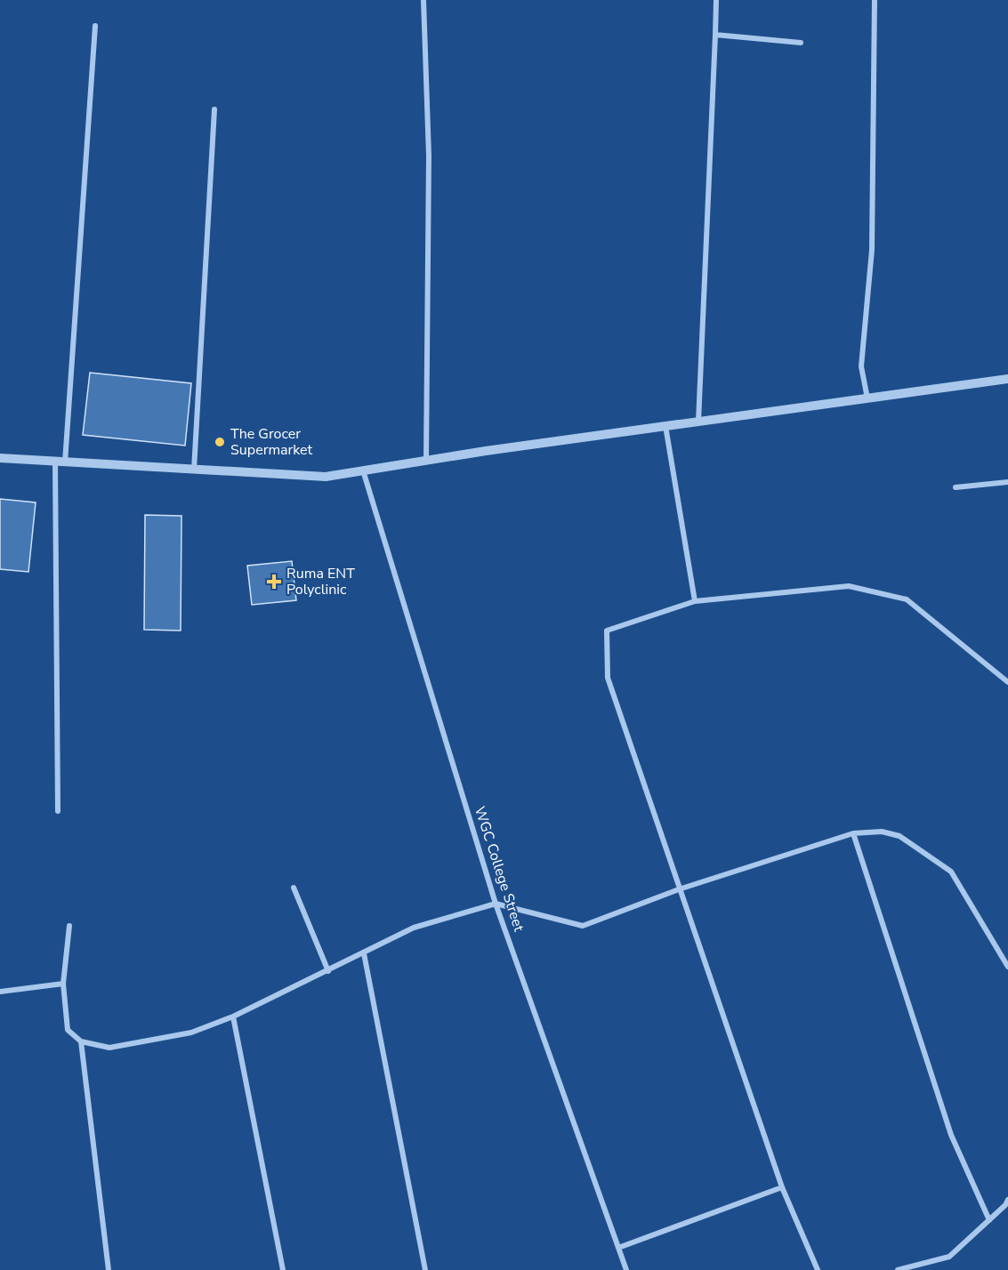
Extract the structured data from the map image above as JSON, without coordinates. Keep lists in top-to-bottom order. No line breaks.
{"streets":{"street":["WGC College Street"]},"places":{"other":["The Grocer Supermarket"],"health":["Ruma ENT Polyclinic"]}}
